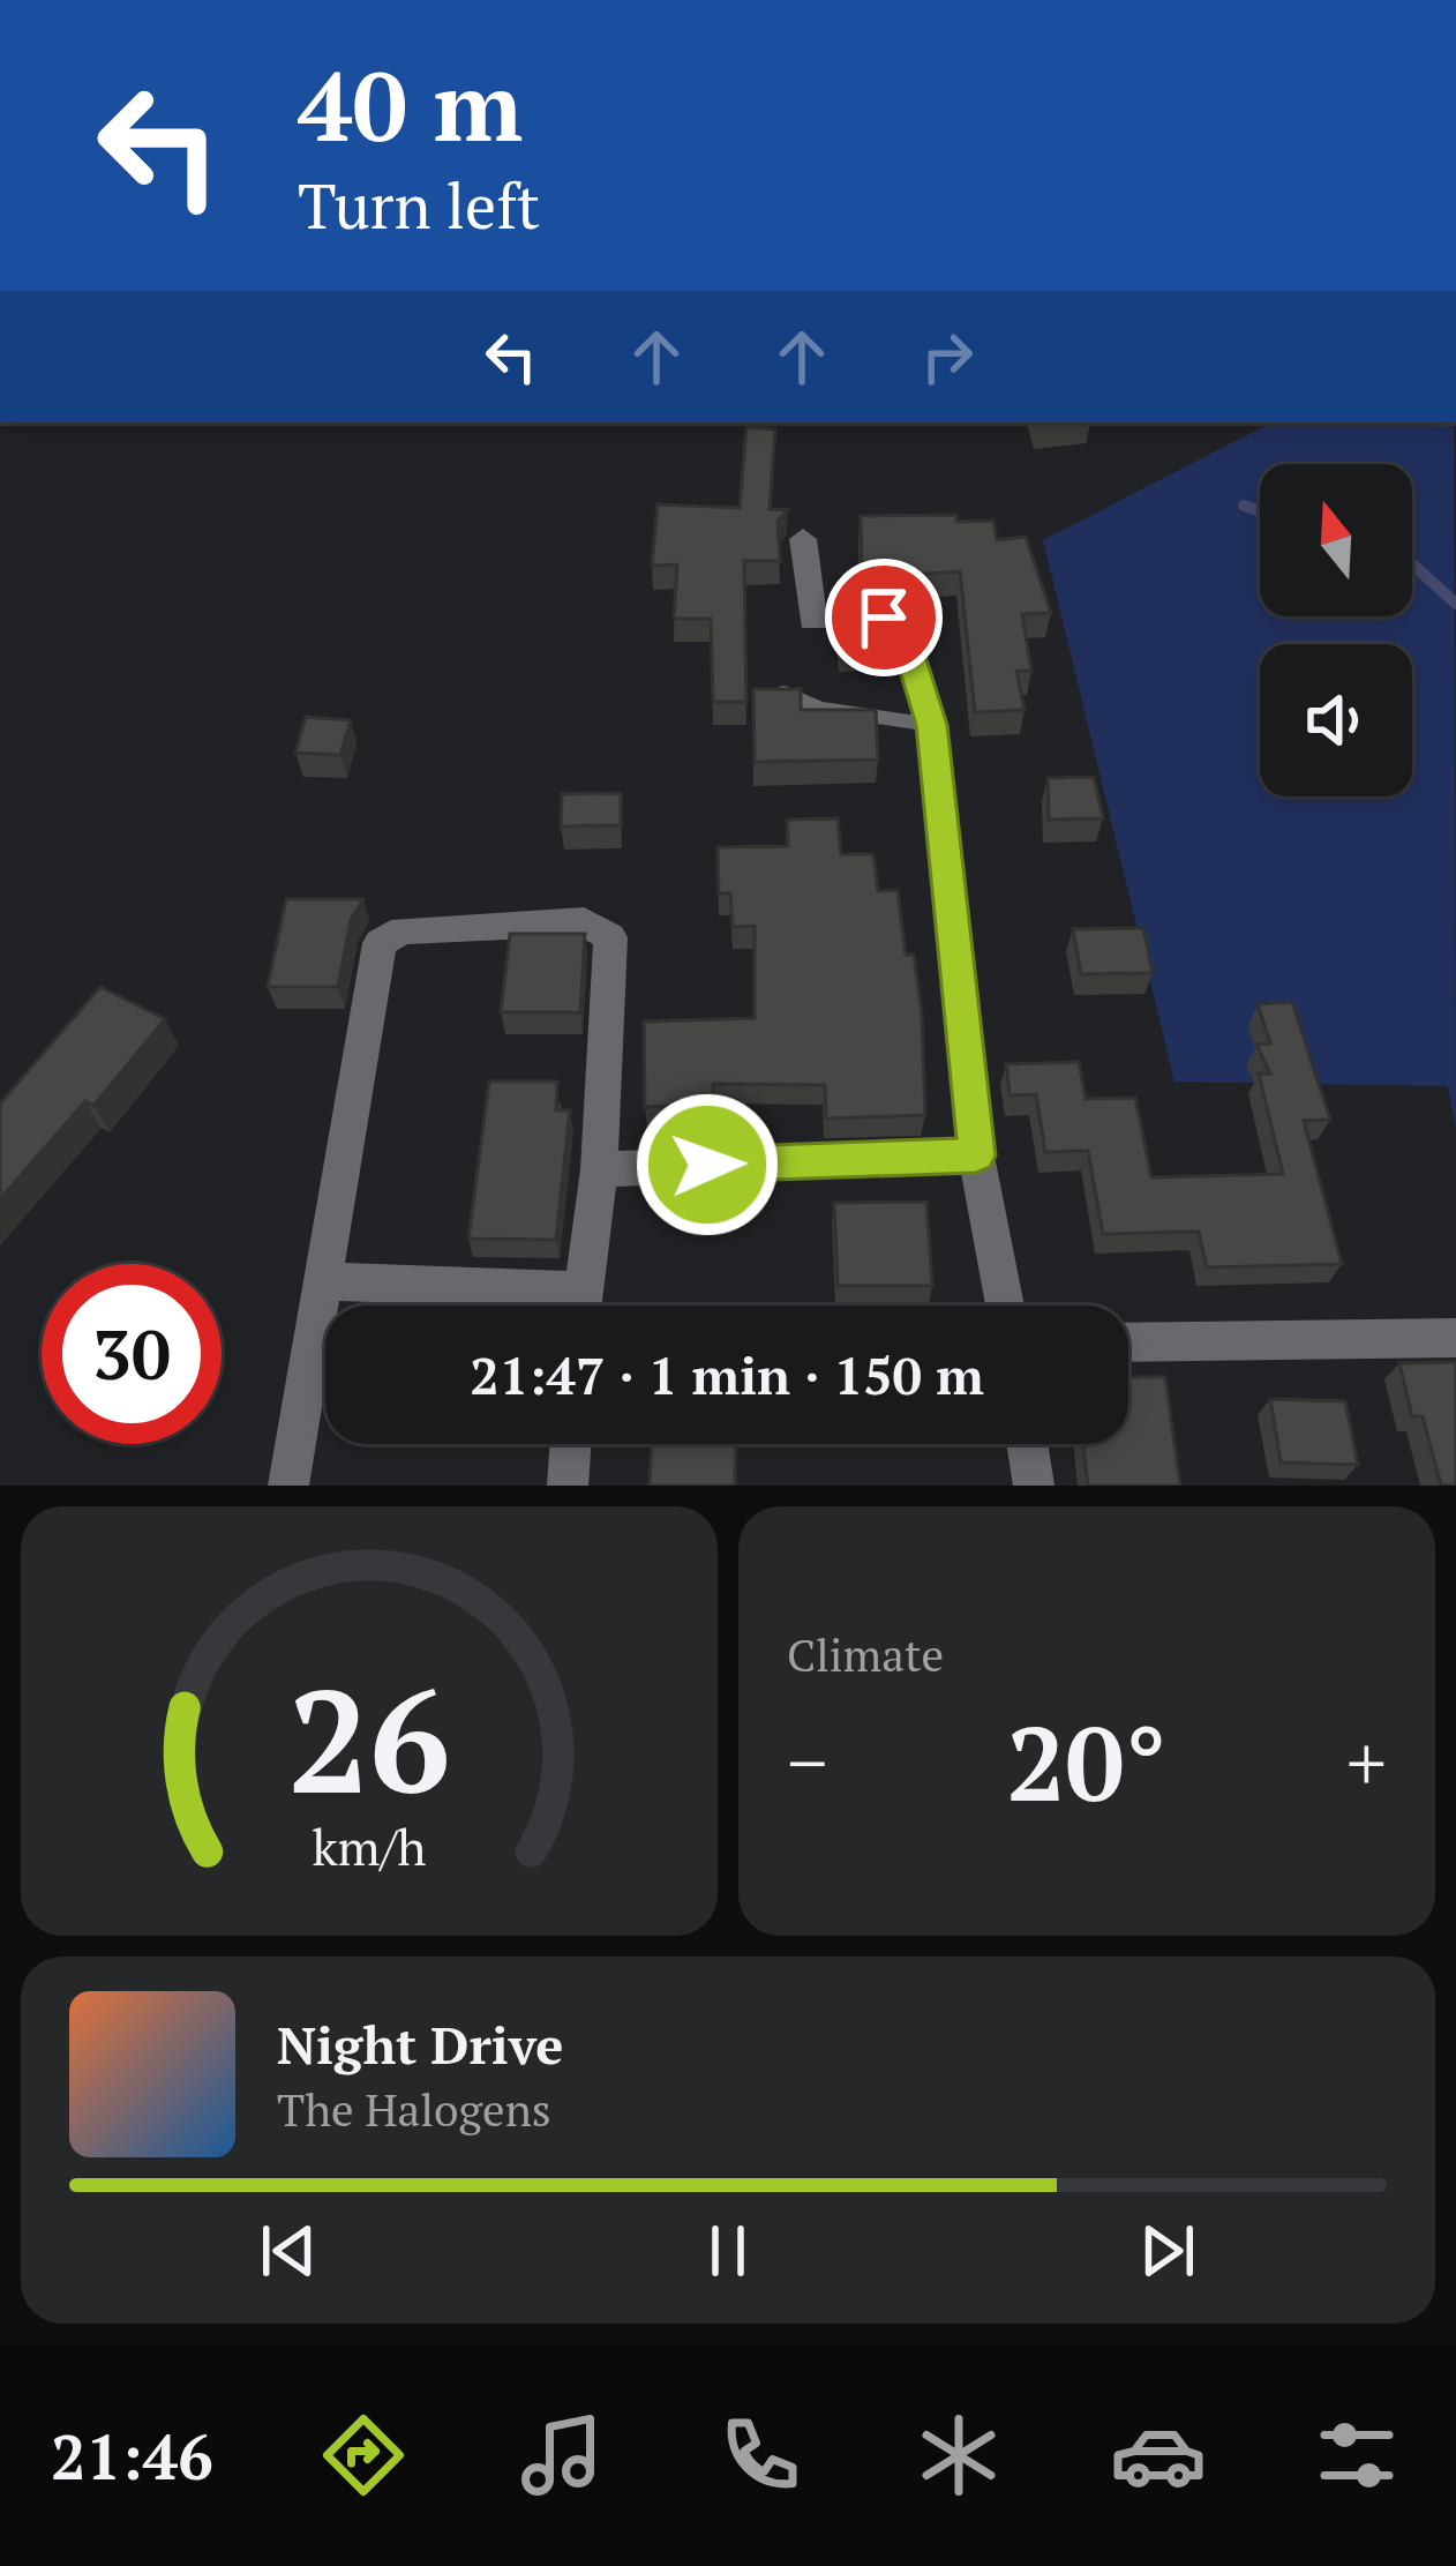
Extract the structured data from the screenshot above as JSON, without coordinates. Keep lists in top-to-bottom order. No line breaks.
{"north":"top","page":{"turn":["40 m","Turn left"],"limit":"30","trip":"21:47 · 1 min · 150 m","tile":"Climate","heat":["−","20°","+"],"song":["Night Drive","The Halogens"],"tabs":"21:46","gauge":["26","km/h"]}}
